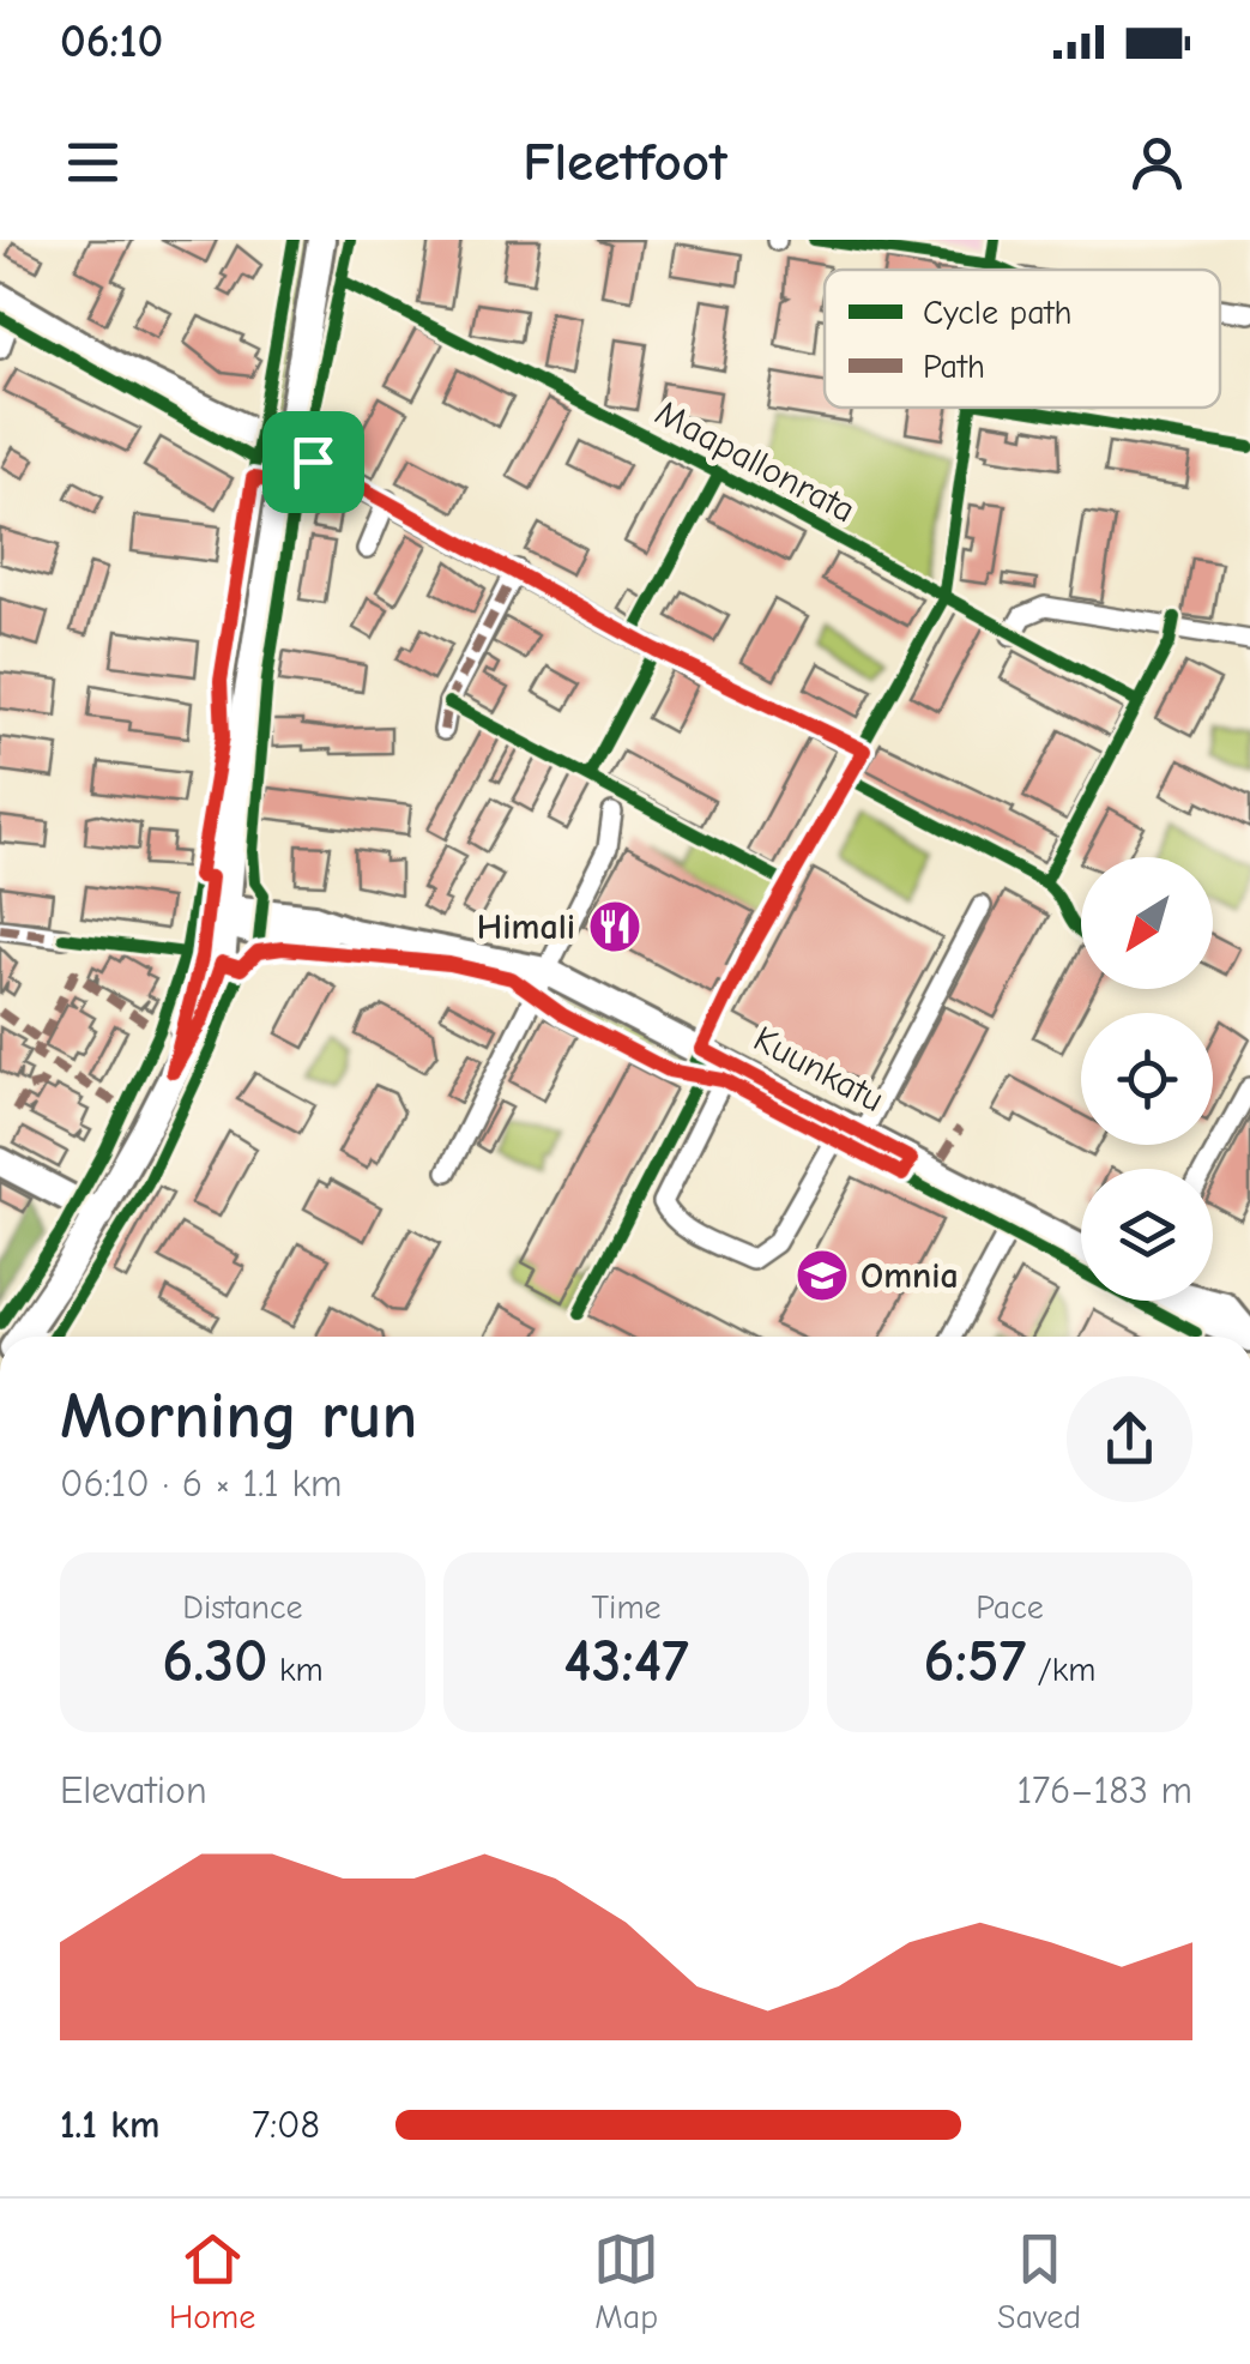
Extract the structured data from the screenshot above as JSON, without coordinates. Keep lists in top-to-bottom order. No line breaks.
{"streets":{"main road":["Kuunkatu"],"cycle path":["Maapallonrata"]},"places":{"restaurant":["Himali"],"school or university":["Omnia"]},"legend":["Cycle path","Path"],"north":"bottom left","page":{"status":"06:10","header":"Fleetfoot","heading":["Morning run","06:10 · 6 × 1.1 km"],"stats":[["Distance","6.30 km"],["Time","43:47"],["Pace","6:57 /km"]],"chart":["Elevation","176–183 m"],"list":[{"name":"1.1 km","note":"7:08"}],"tabs":["Home","Map","Saved"]}}
